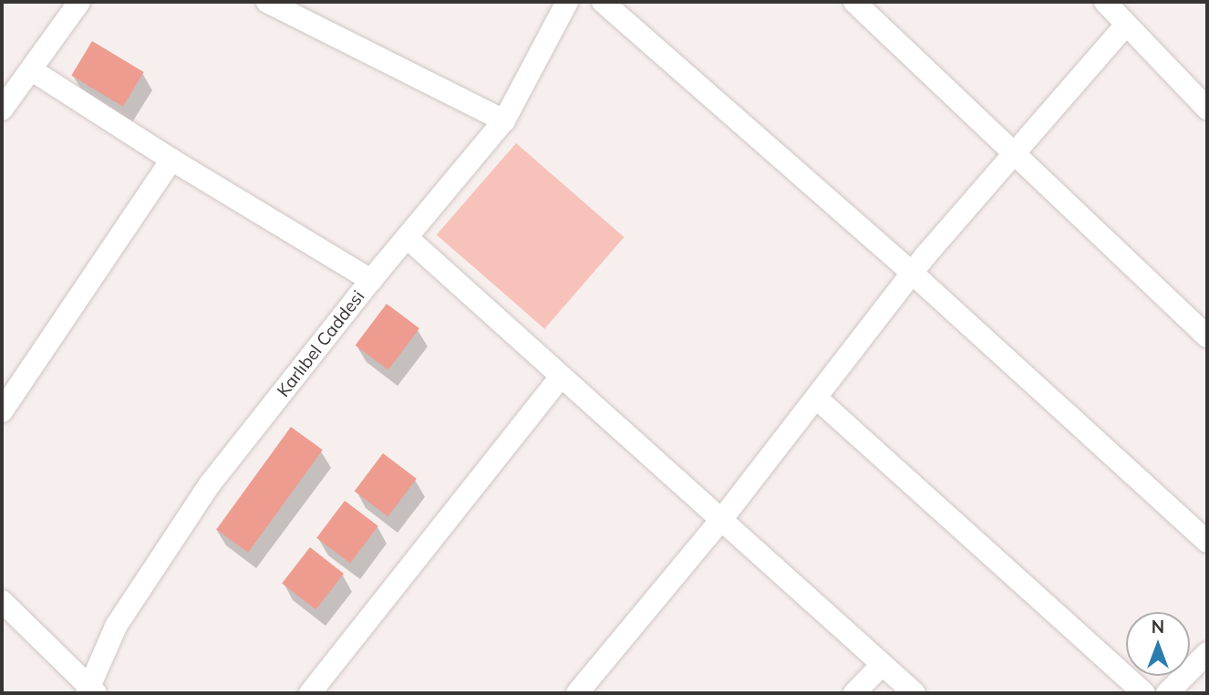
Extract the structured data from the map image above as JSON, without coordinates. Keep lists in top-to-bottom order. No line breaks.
{"streets":{"street":["Karlıbel Caddesi"]},"north":"top"}
